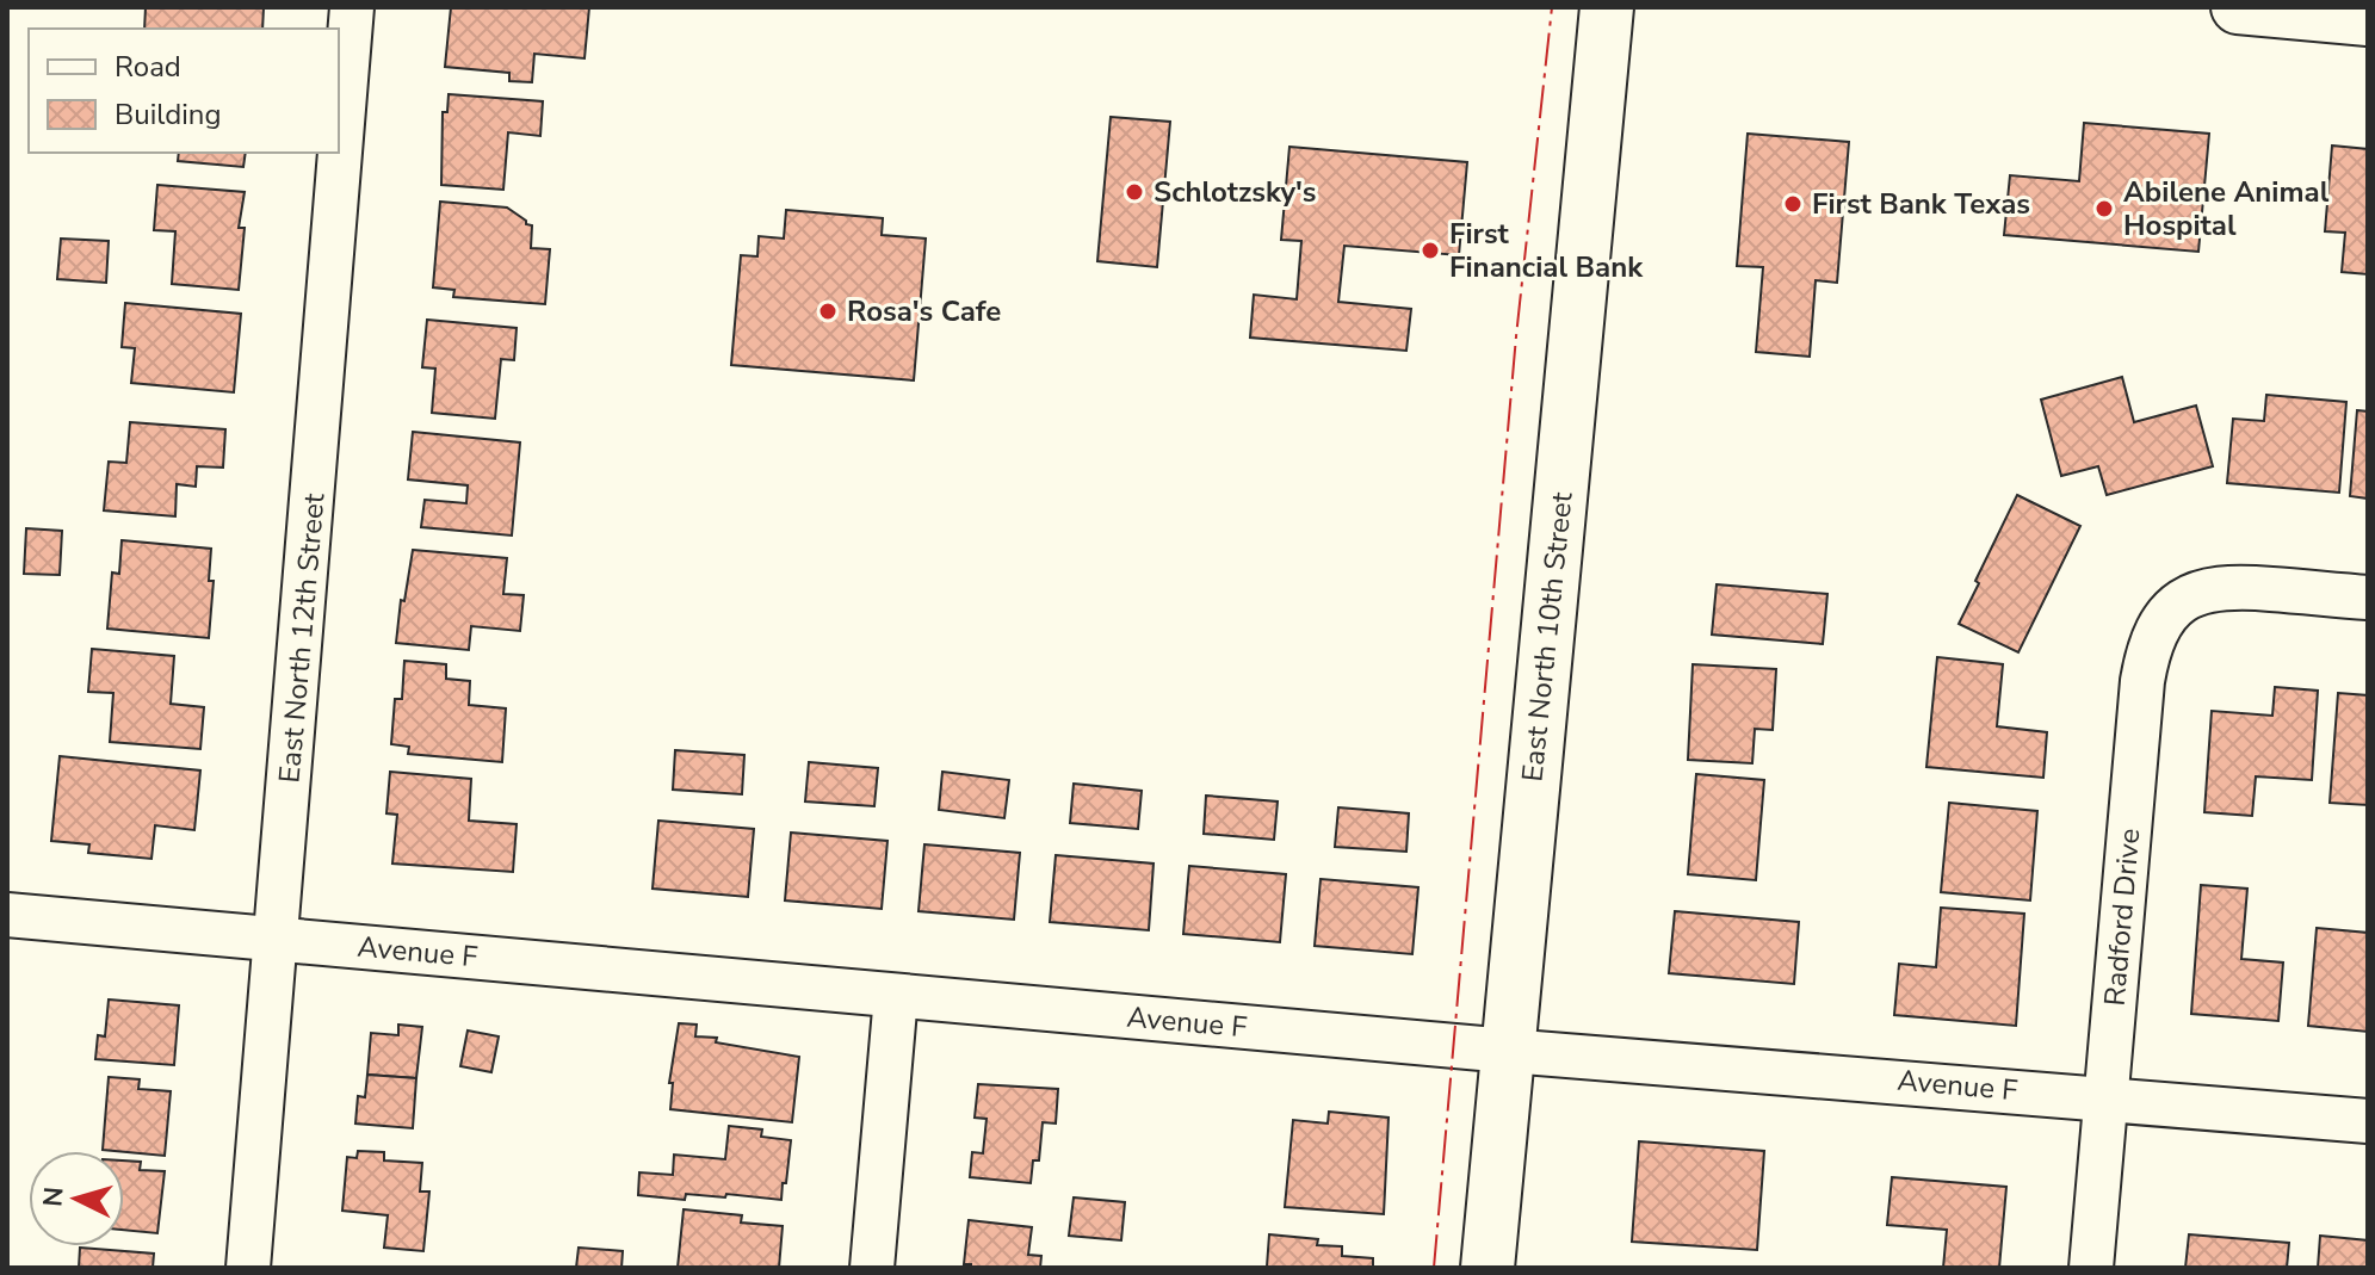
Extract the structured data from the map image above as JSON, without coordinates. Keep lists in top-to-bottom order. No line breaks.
{"streets":{"main road":["East North 10th Street"],"street":["East North 12th Street","Radford Drive","Avenue F"]},"crossings":[["East North 10th Street","Avenue F"],["East North 12th Street","Avenue F"],["Radford Drive","Avenue F"]],"places":["Schlotzsky's","First Bank Texas","Abilene Animal Hospital","First Financial Bank","Rosa's Cafe"],"legend":["Road","Building"],"north":"left"}
